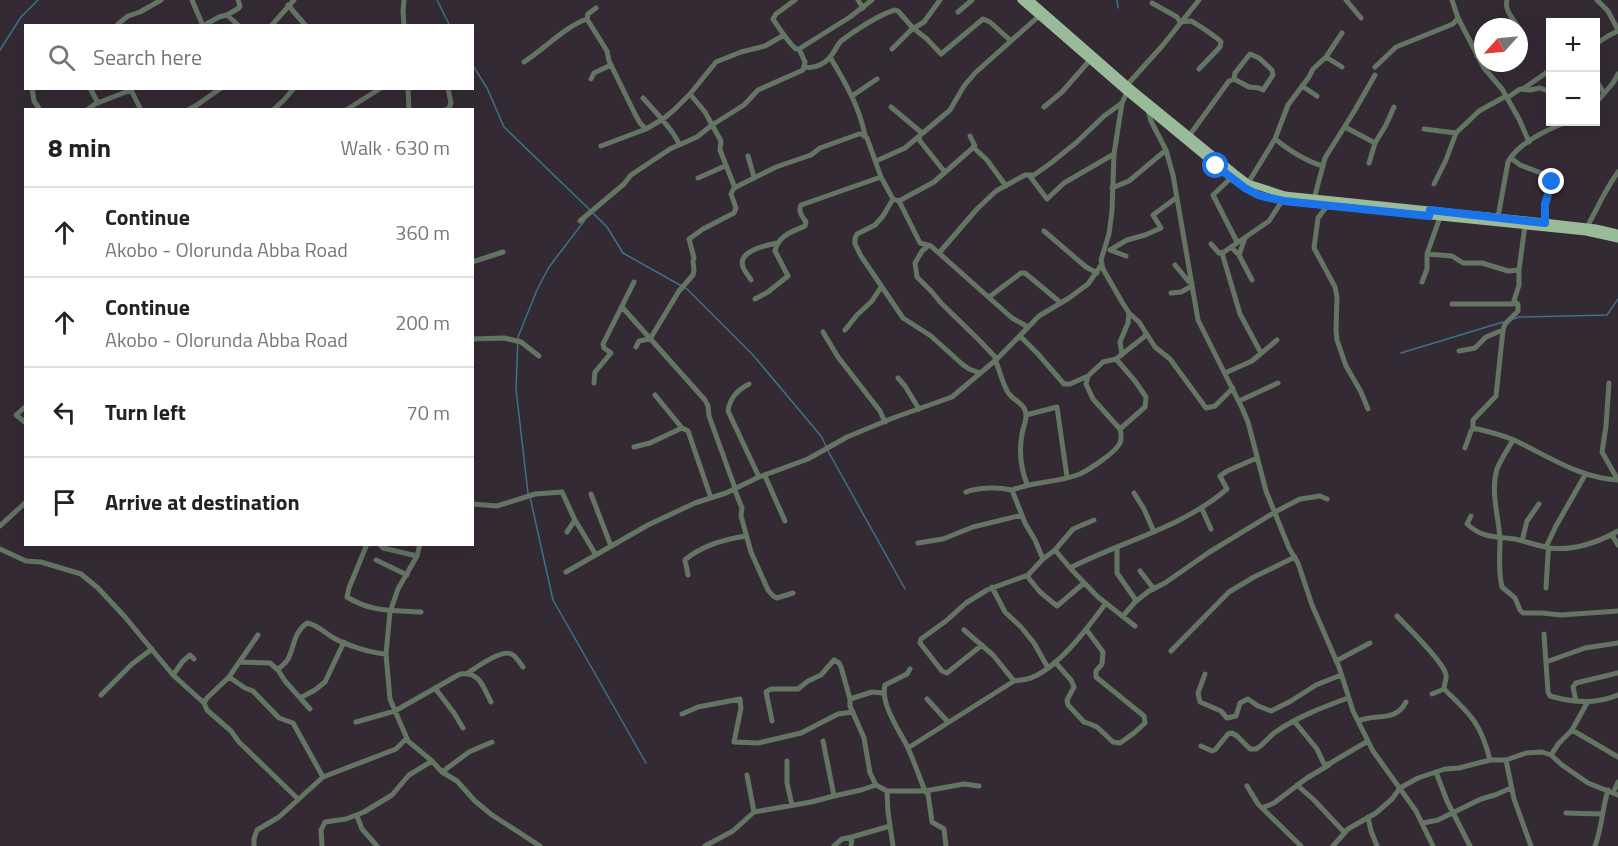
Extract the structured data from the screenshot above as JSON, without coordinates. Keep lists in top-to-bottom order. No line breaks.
{"north":"bottom left","page":{"map_buttons":["+","−"],"search":"Search here","heading":["8 min","Walk · 630 m"],"list":[["Continue","Akobo - Olorunda Abba Road","360 m"],["Continue","Akobo - Olorunda Abba Road","200 m"],["Turn left","70 m"],"Arrive at destination"]}}
